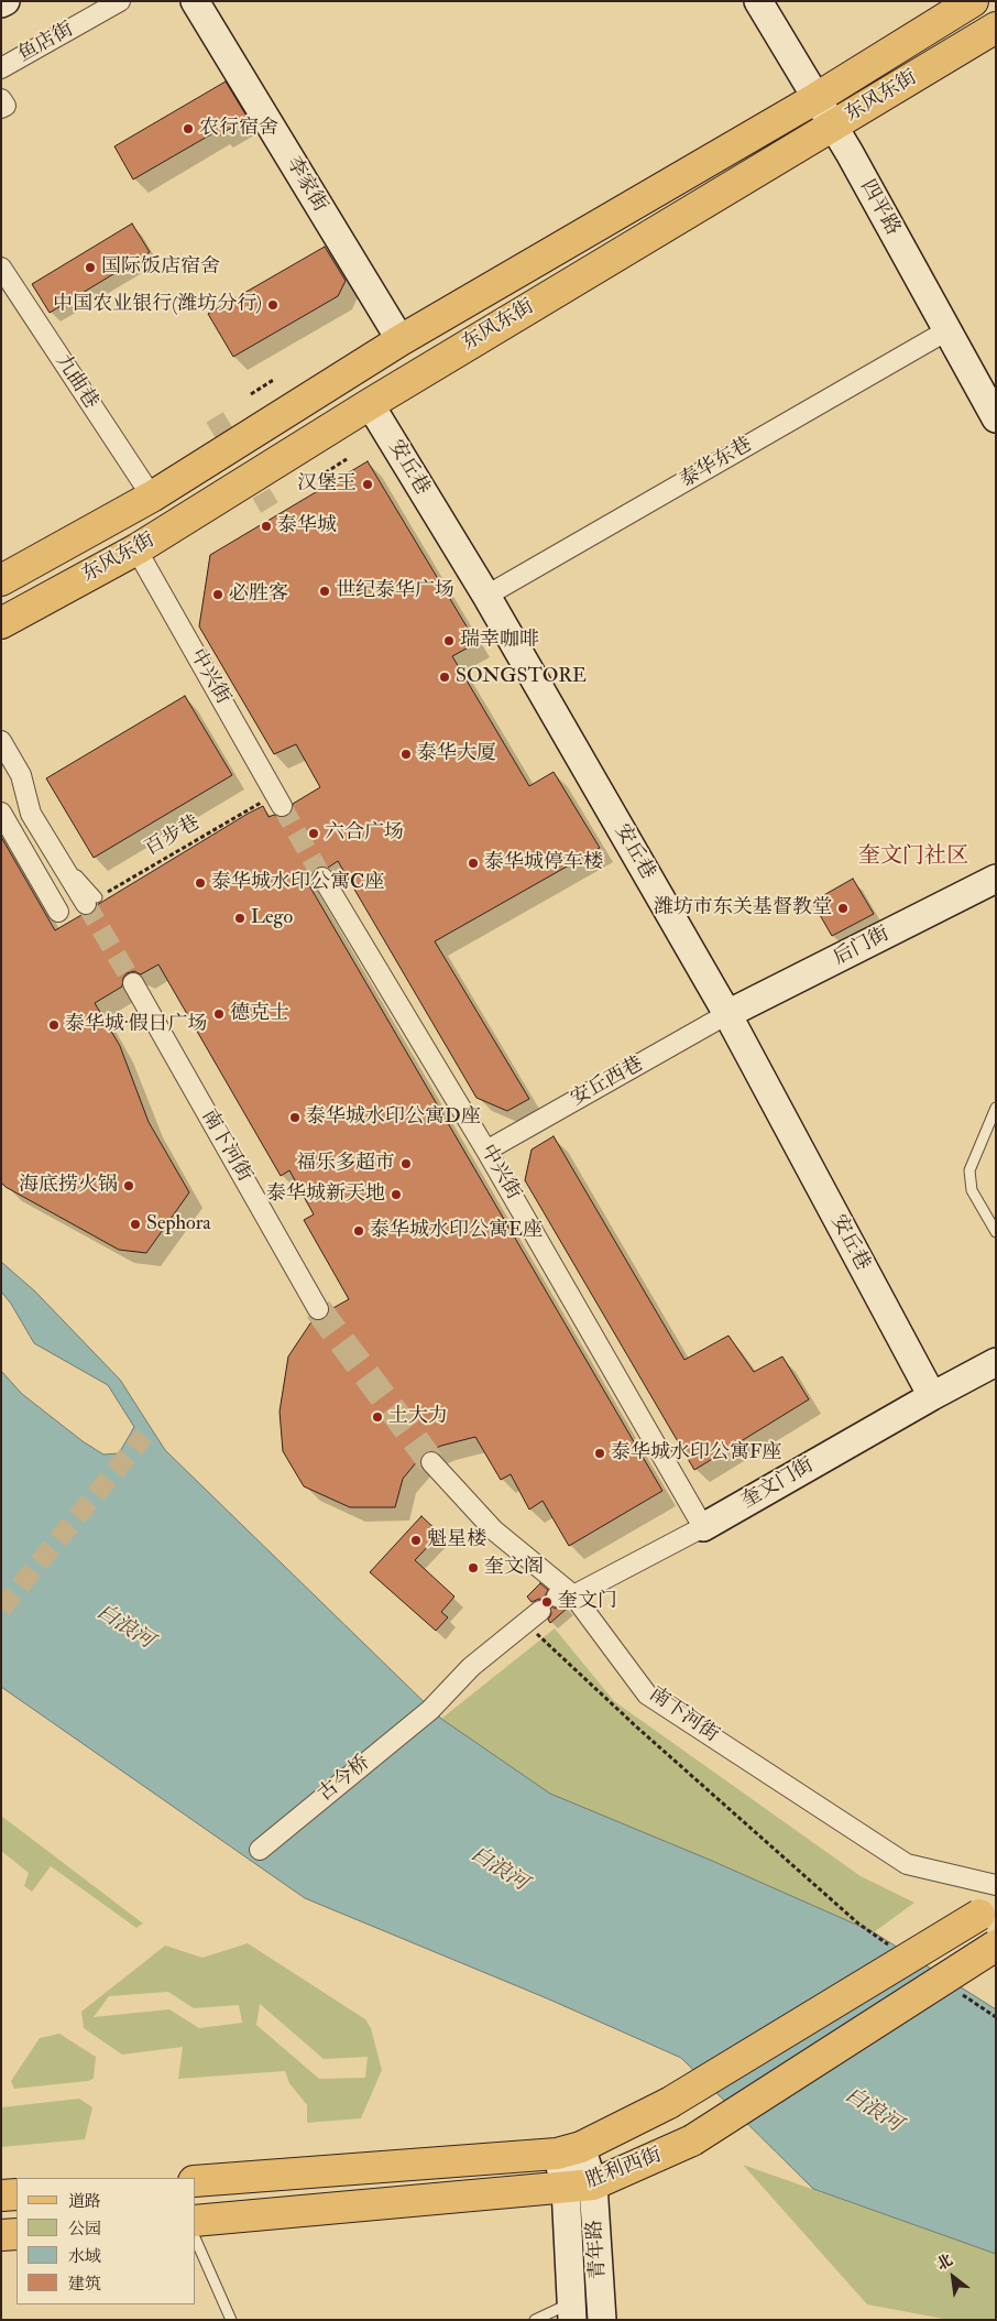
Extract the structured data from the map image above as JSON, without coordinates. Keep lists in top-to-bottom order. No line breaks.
{"streets":{"main road":["东风东街","胜利西街"],"street":["鱼店街","李家街","四平路","九曲巷","泰华东巷","安丘巷","中兴街","后门街","安丘西巷","南下河街","奎文门街","古今桥","青年路"],"path":["百步巷"]},"crossings":[["东风东街","李家街"],["东风东街","四平路"],["东风东街","九曲巷"],["东风东街","安丘巷"],["东风东街","中兴街"],["四平路","泰华东巷"],["泰华东巷","安丘巷"],["安丘巷","后门街"],["安丘巷","安丘西巷"],["安丘巷","奎文门街"],["中兴街","百步巷"],["中兴街","安丘西巷"],["中兴街","奎文门街"],["后门街","安丘西巷"],["南下河街","奎文门街"],["胜利西街","青年路"]],"districts":["奎文门社区"],"water":["白浪河"],"places":["农行宿舍","国际饭店宿舍","中国农业银行(潍坊分行)","汉堡王","泰华城","世纪泰华广场","必胜客","瑞幸咖啡","SONGSTORE","泰华大厦","六合广场","泰华城停车楼","泰华城水印公寓C座","潍坊市东关基督教堂","Lego","德克士","泰华城·假日广场","泰华城水印公寓D座","福乐多超市","海底捞火锅","泰华城新天地","Sephora","泰华城水印公寓E座","土大力","泰华城水印公寓F座","魁星楼","奎文阁","奎文门"],"legend":["道路","公园","水域","建筑"],"north":"top left"}
